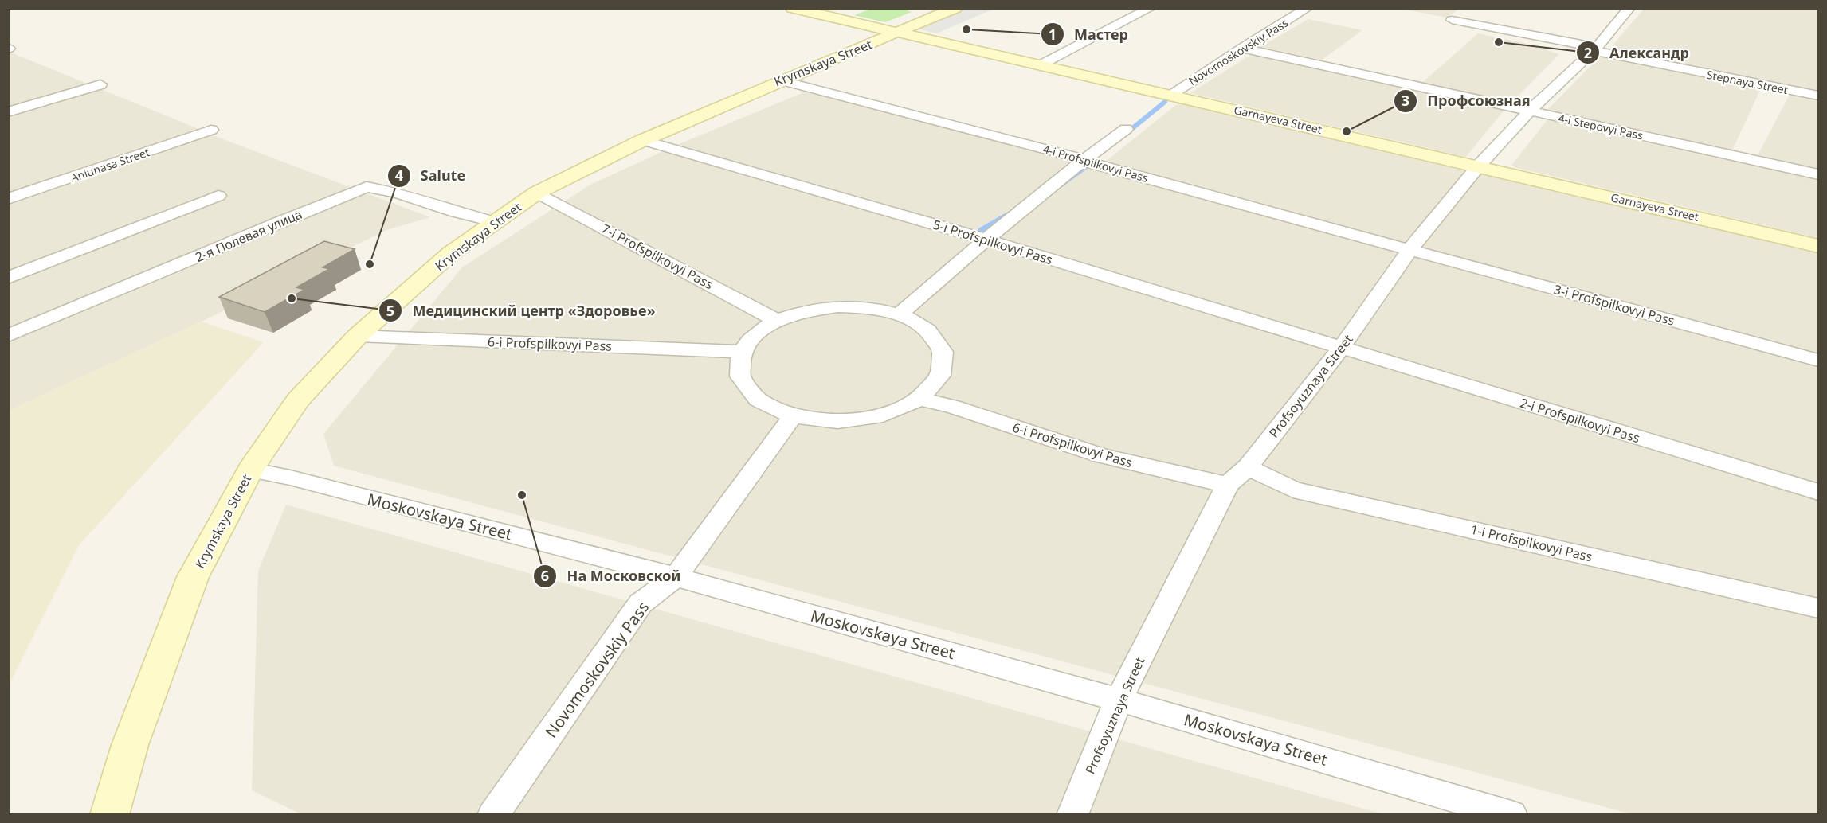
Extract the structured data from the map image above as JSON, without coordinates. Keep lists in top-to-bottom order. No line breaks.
{"streets":{"main road":["Krymskaya Street","Garnayeva Street"],"street":["Novomoskovskiy Pass","Stepnaya Street","4-i Stepovyi Pass","4-i Profspilkovyi Pass","Aniunasa Street","2-я Полевая улица","5-i Profspilkovyi Pass","7-i Profspilkovyi Pass","3-i Profspilkovyi Pass","6-i Profspilkovyi Pass","Profsoyuznaya Street","2-i Profspilkovyi Pass","Moskovskaya Street","1-i Profspilkovyi Pass"]},"crossings":[["Novomoskovskiy Pass","Garnayeva Street"],["Novomoskovskiy Pass","4-i Stepovyi Pass"],["Novomoskovskiy Pass","7-i Profspilkovyi Pass"],["Novomoskovskiy Pass","6-i Profspilkovyi Pass"],["Novomoskovskiy Pass","Moskovskaya Street"],["Krymskaya Street","Garnayeva Street"],["Krymskaya Street","4-i Profspilkovyi Pass"],["Krymskaya Street","2-я Полевая улица"],["Krymskaya Street","5-i Profspilkovyi Pass"],["Krymskaya Street","7-i Profspilkovyi Pass"],["Krymskaya Street","6-i Profspilkovyi Pass"],["Krymskaya Street","Moskovskaya Street"],["Stepnaya Street","Profsoyuznaya Street"],["Garnayeva Street","Profsoyuznaya Street"],["4-i Stepovyi Pass","Profsoyuznaya Street"],["4-i Profspilkovyi Pass","3-i Profspilkovyi Pass"],["4-i Profspilkovyi Pass","Profsoyuznaya Street"],["5-i Profspilkovyi Pass","Profsoyuznaya Street"],["5-i Profspilkovyi Pass","2-i Profspilkovyi Pass"],["7-i Profspilkovyi Pass","6-i Profspilkovyi Pass"],["3-i Profspilkovyi Pass","Profsoyuznaya Street"],["6-i Profspilkovyi Pass","Profsoyuznaya Street"],["Profsoyuznaya Street","2-i Profspilkovyi Pass"],["Profsoyuznaya Street","Moskovskaya Street"],["Profsoyuznaya Street","1-i Profspilkovyi Pass"]],"places":["Мастер","Александр","Профсоюзная","Salute","Медицинский центр «Здоровье»","На Московской"]}
